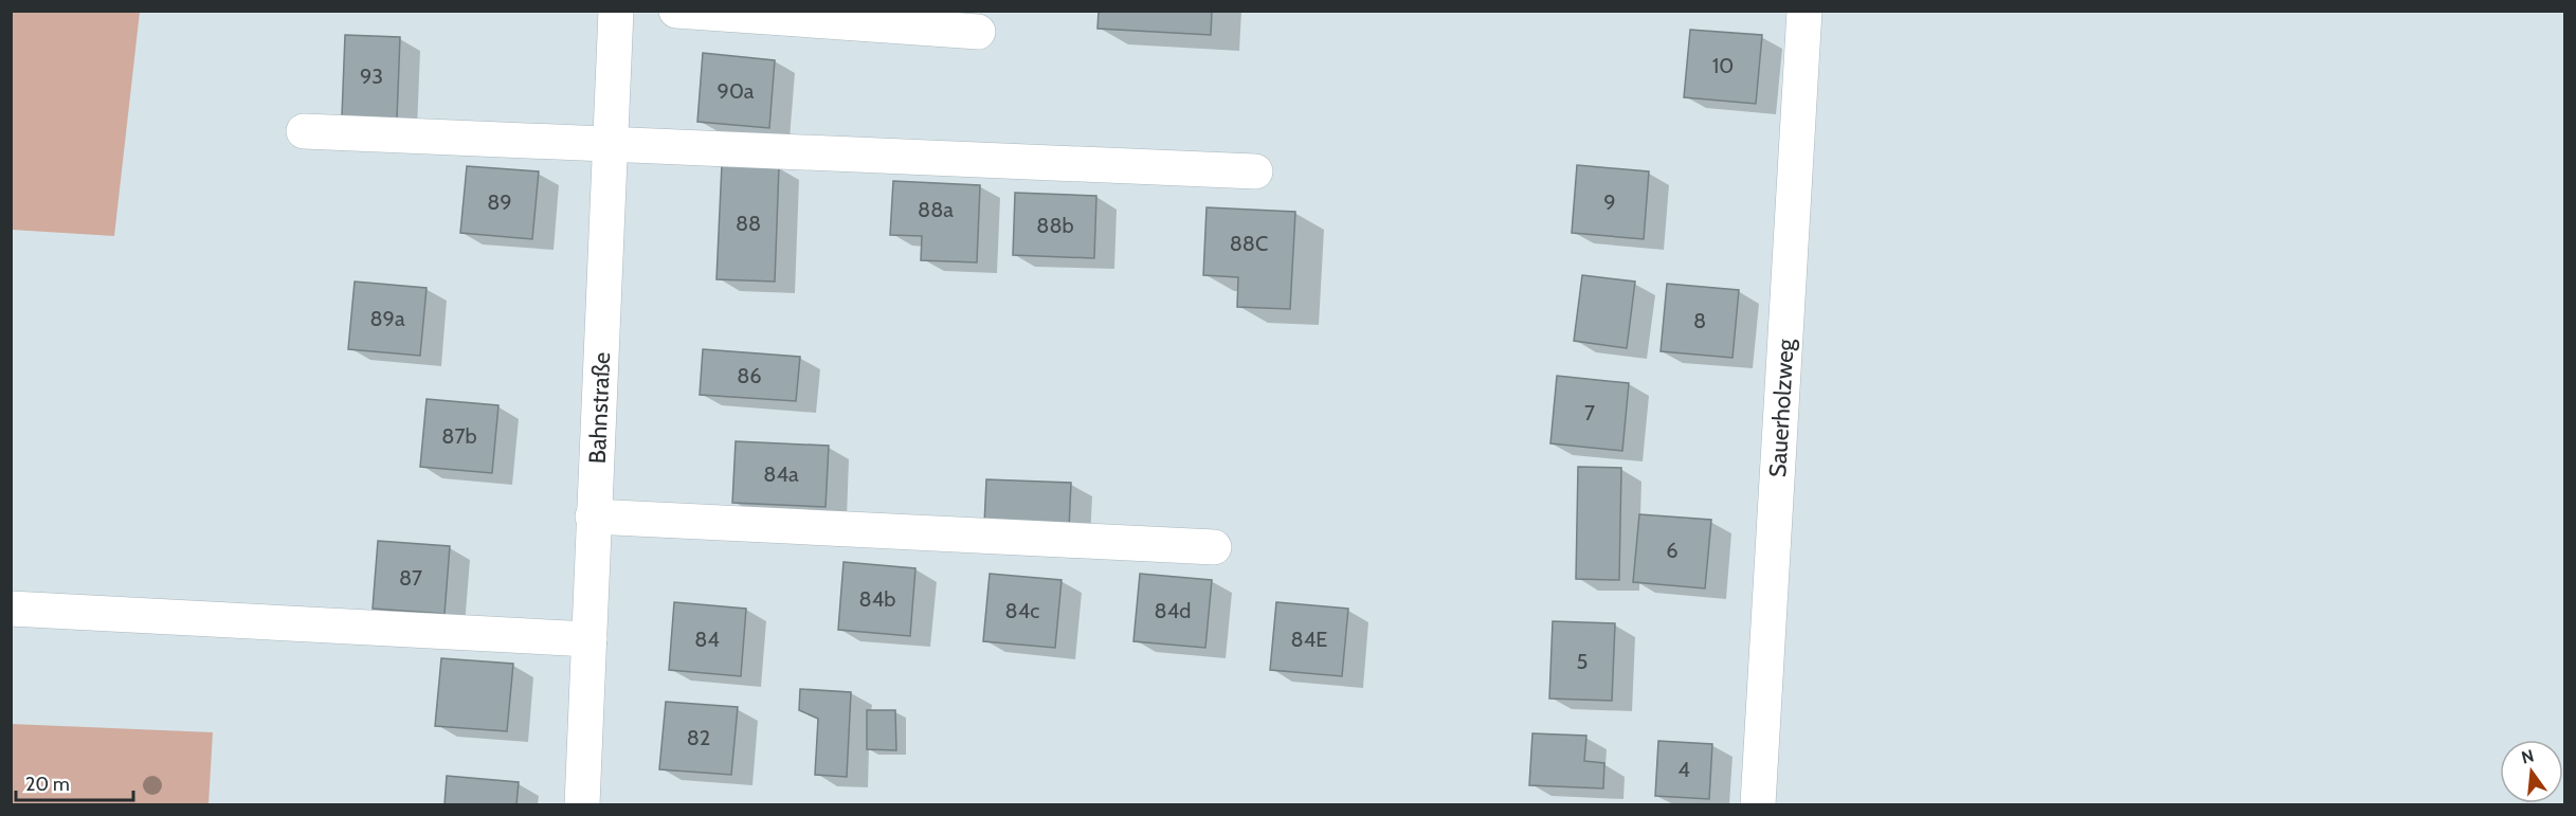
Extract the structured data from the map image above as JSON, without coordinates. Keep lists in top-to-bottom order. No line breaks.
{"streets":{"street":["Bahnstraße","Sauerholzweg"]},"house_numbers":["10","93","90a","89","9","88a","88","88b","88C","89a","8","86","7","87b","84a","6","87","84b","84c","84d","84","84E","5","82","4"],"scale_bar":"20 m","north":"top"}
